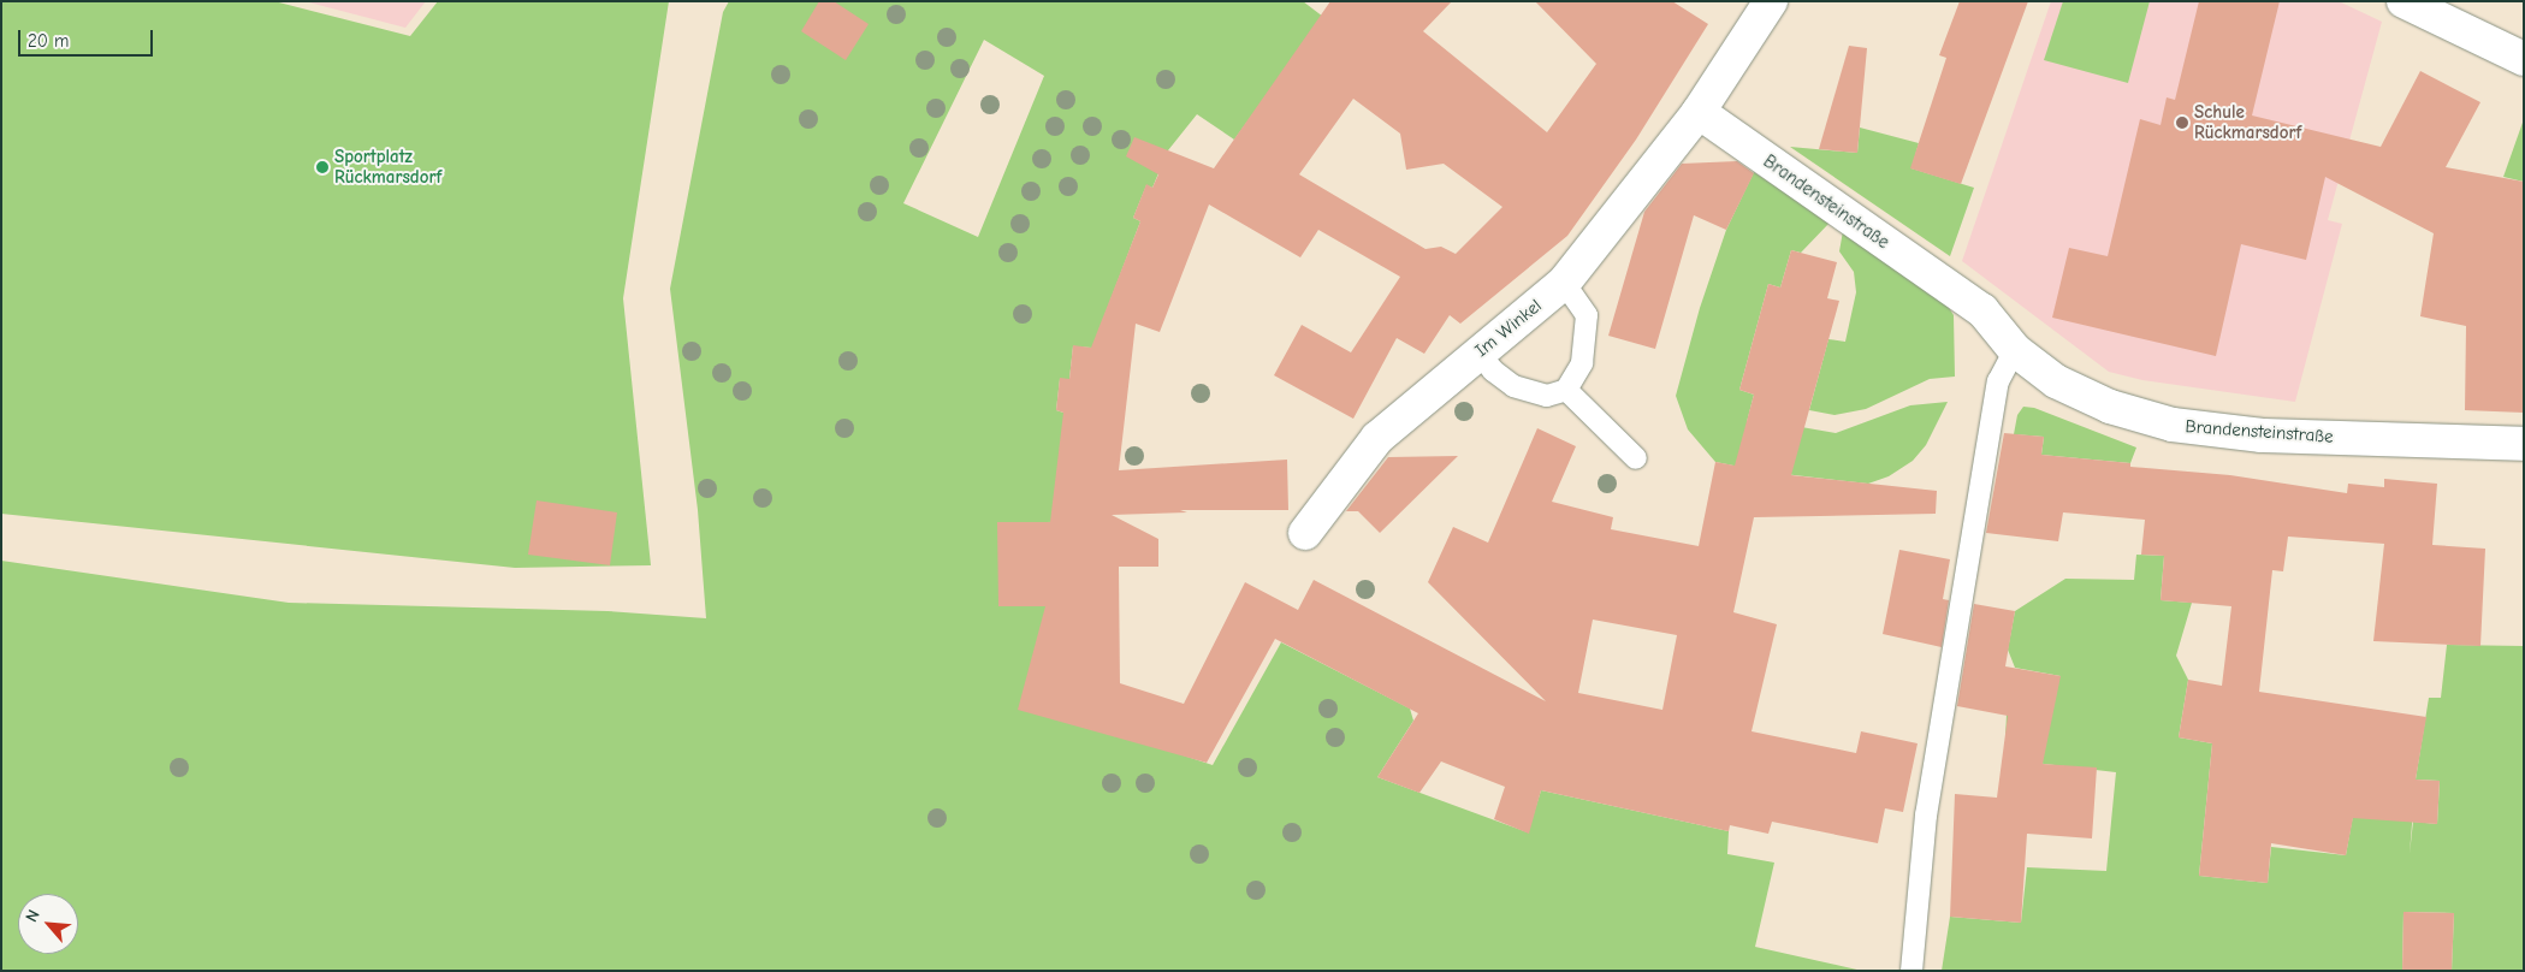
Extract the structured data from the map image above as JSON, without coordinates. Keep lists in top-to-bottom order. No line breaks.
{"streets":{"street":["Brandensteinstraße","Im Winkel"]},"crossings":[["Brandensteinstraße","Im Winkel"]],"places":["Schule Rückmarsdorf","Sportplatz Rückmarsdorf"],"scale_bar":"20 m","north":"top left"}
